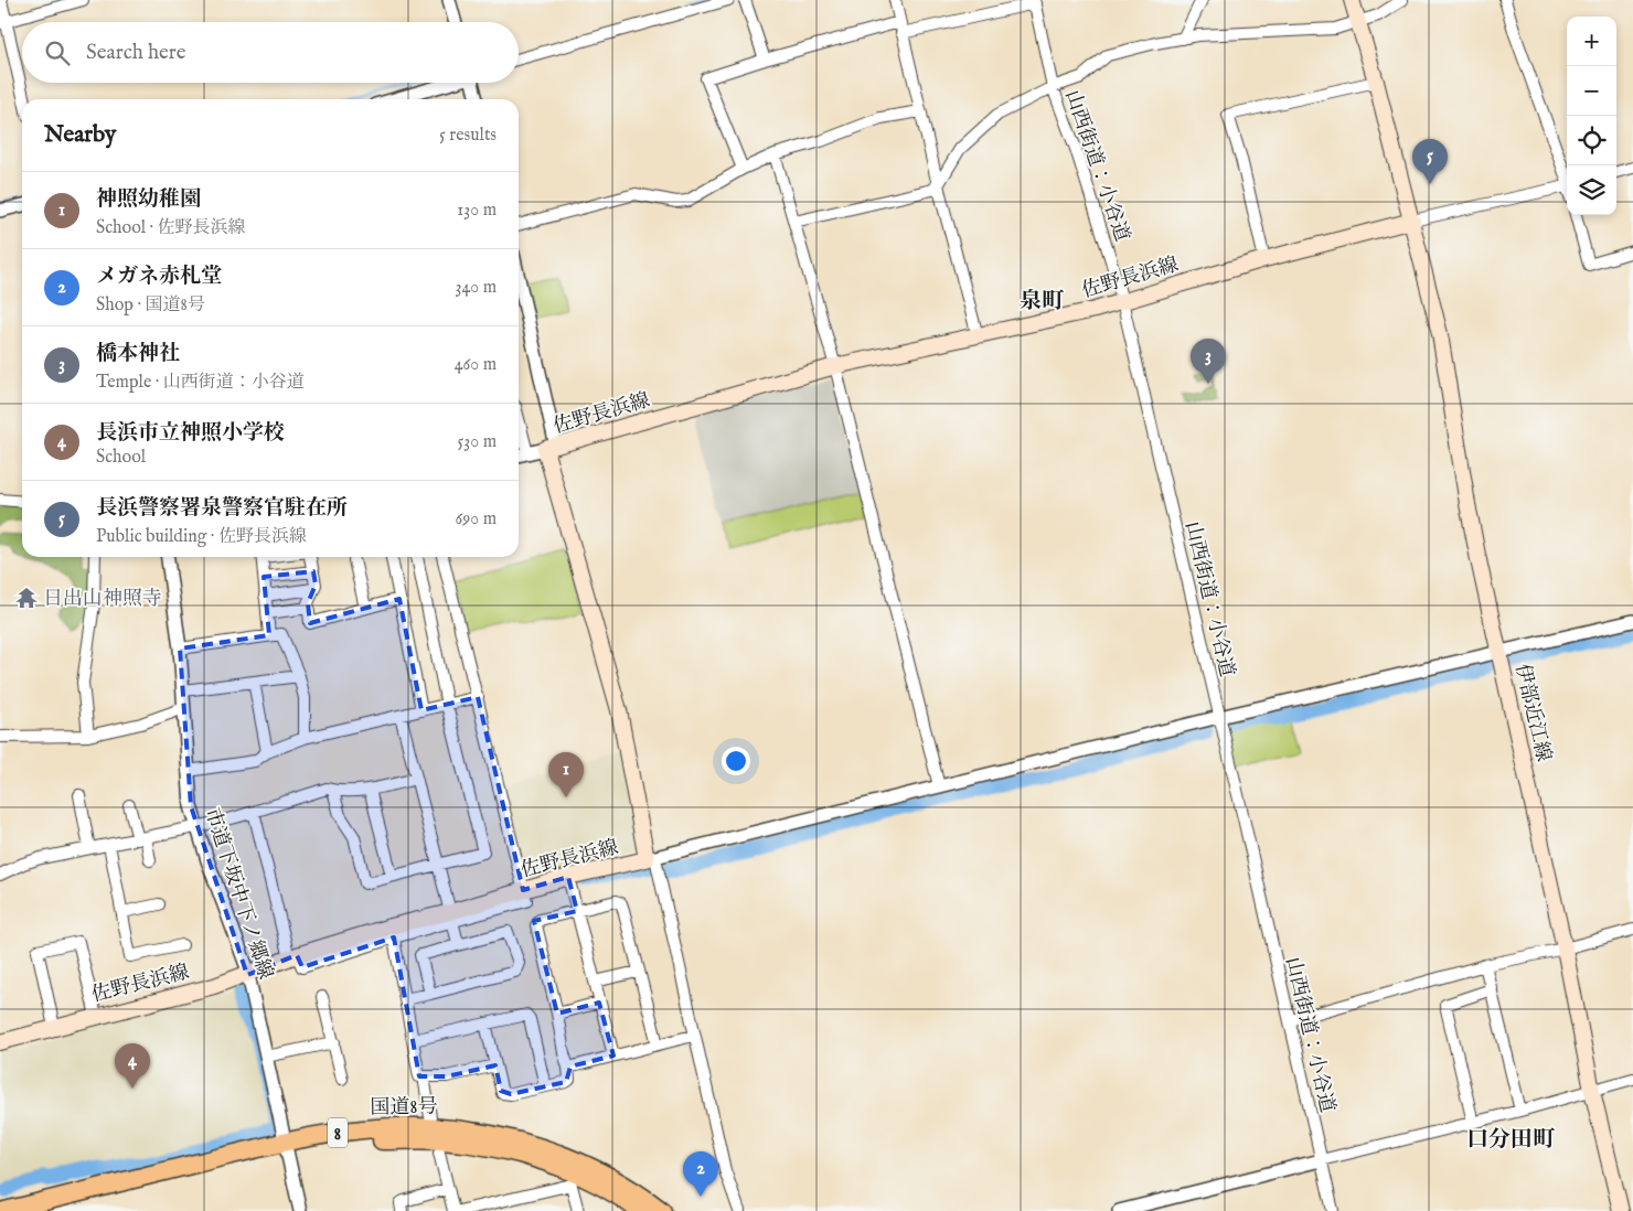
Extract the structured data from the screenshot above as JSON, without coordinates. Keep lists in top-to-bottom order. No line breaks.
{"streets":{"highway":["国道8号","8"],"main road":["佐野長浜線","伊部近江線"],"street":["山西街道：小谷道","市道下坂中下ノ郷線"]},"crossings":[["山西街道：小谷道","佐野長浜線"],["佐野長浜線","伊部近江線"],["佐野長浜線","市道下坂中下ノ郷線"],["市道下坂中下ノ郷線","国道8号"]],"districts":["泉町","口分田町"],"places":{"temple":["日出山神照寺"]},"page":{"map_buttons":["+","−"],"search":"Search here","heading":["Nearby","5 results"],"pins":["5","3","1","4","2"],"list":[{"mark":"1","name":"神照幼稚園","note":"School · 佐野長浜線","value":"130 m"},{"mark":"2","name":"メガネ赤札堂","note":"Shop · 国道8号","value":"340 m"},{"mark":"3","name":"橋本神社","note":"Temple · 山西街道：小谷道","value":"460 m"},{"mark":"4","name":"長浜市立神照小学校","note":"School","value":"530 m"},{"mark":"5","name":"長浜警察署泉警察官駐在所","note":"Public building · 佐野長浜線","value":"690 m"}]}}
